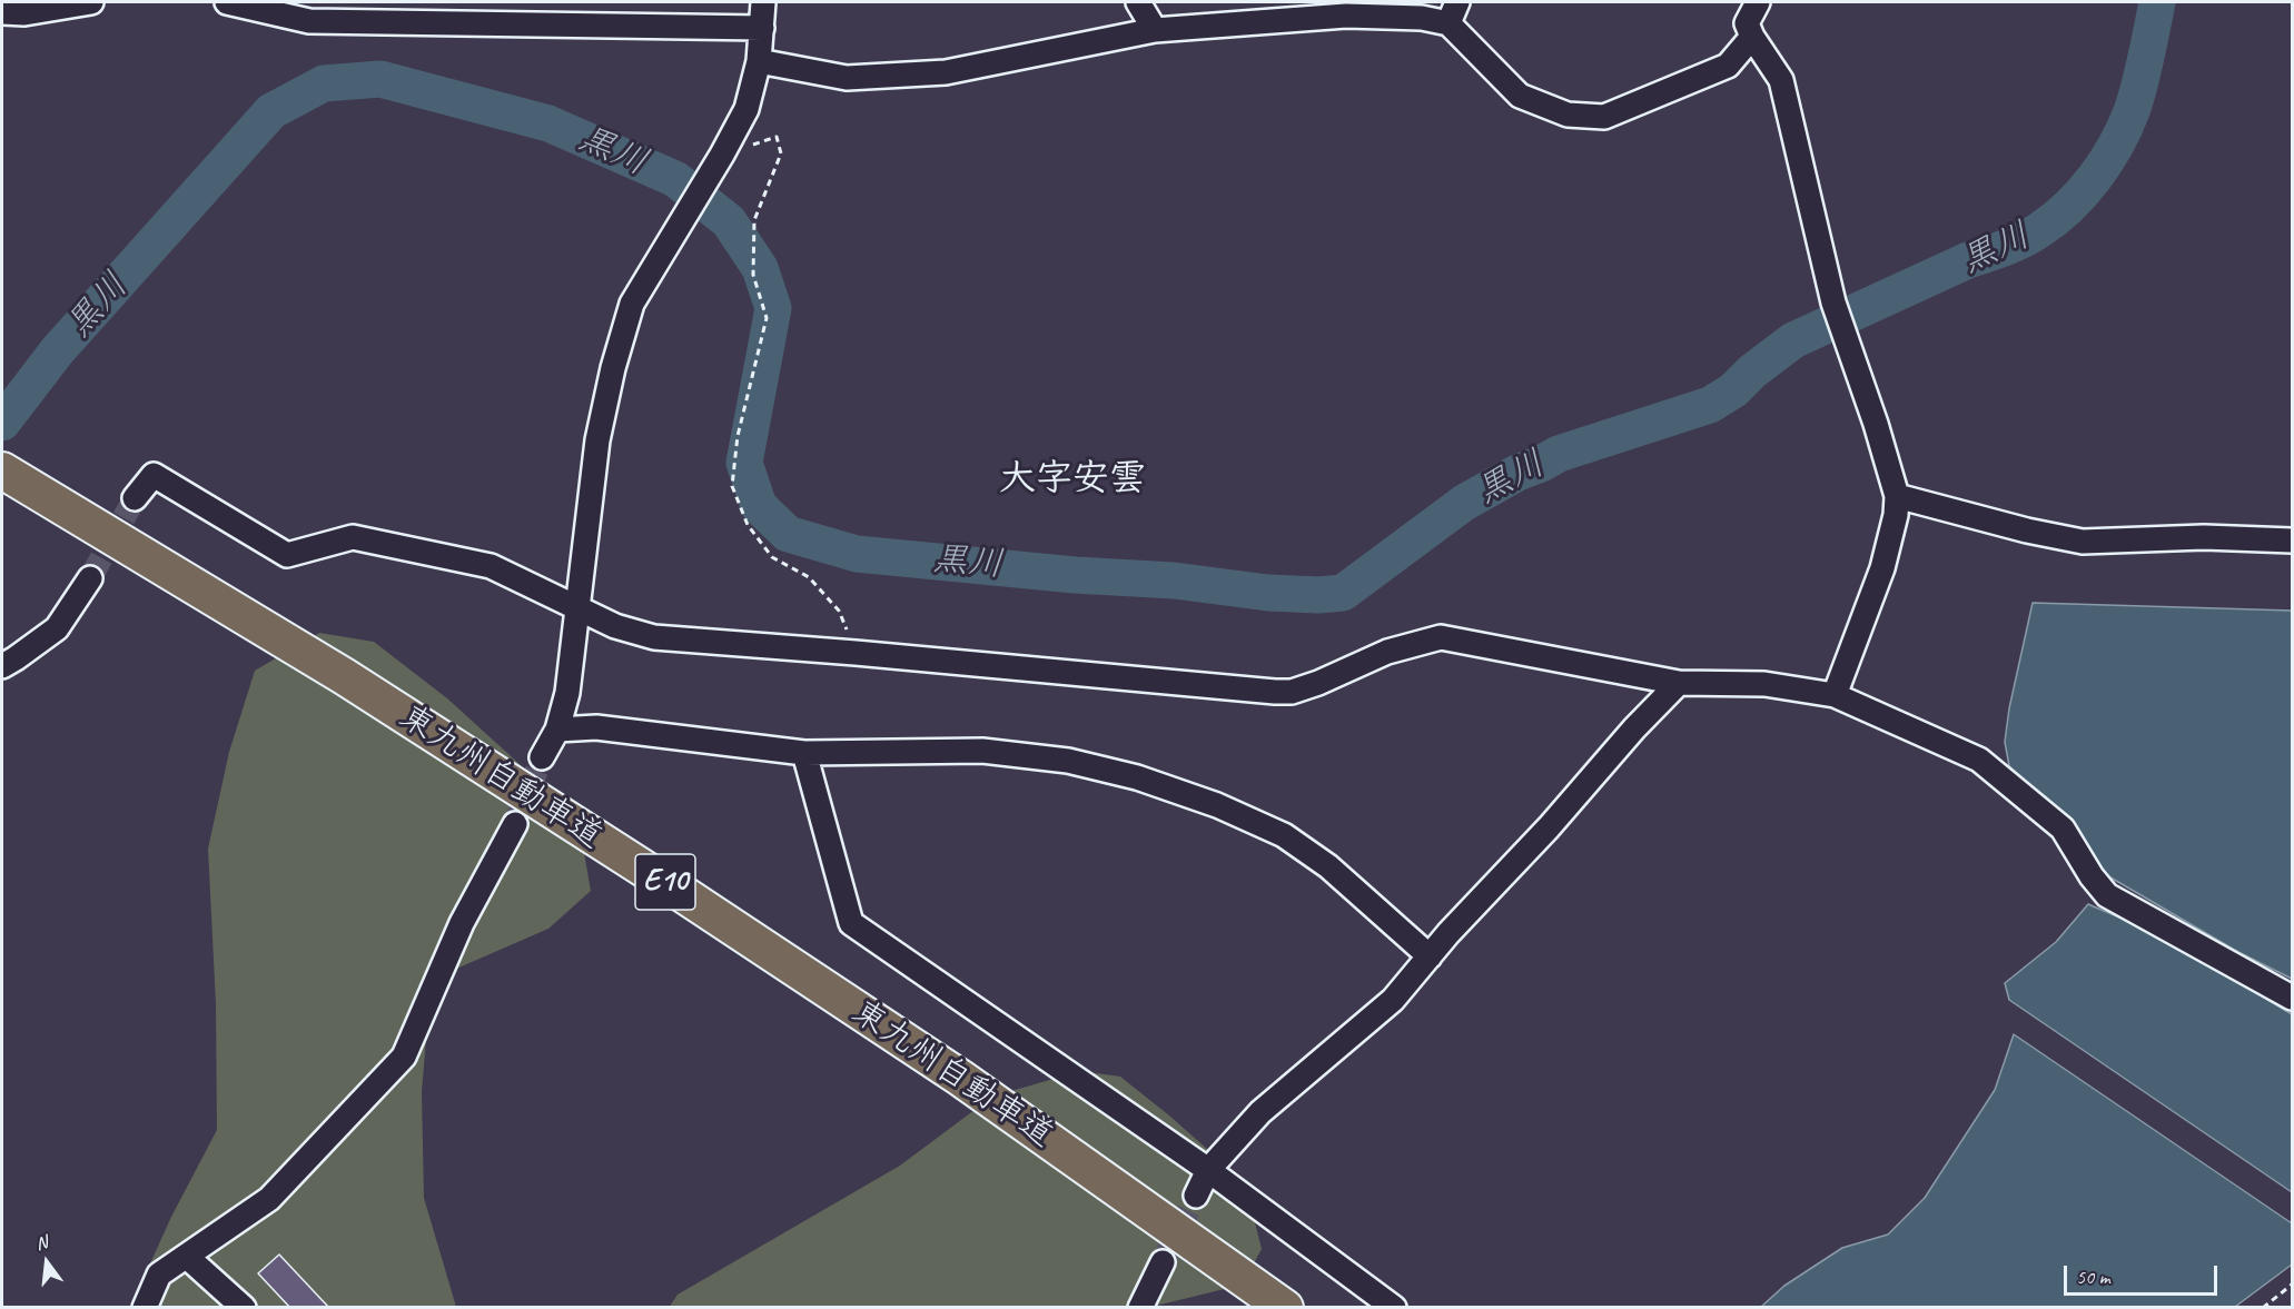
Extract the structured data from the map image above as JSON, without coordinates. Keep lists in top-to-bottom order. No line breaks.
{"streets":{"highway":["東九州自動車道","E10"]},"districts":["大字安雲"],"water":["黒川"],"scale_bar":"50 m","north":"top"}
